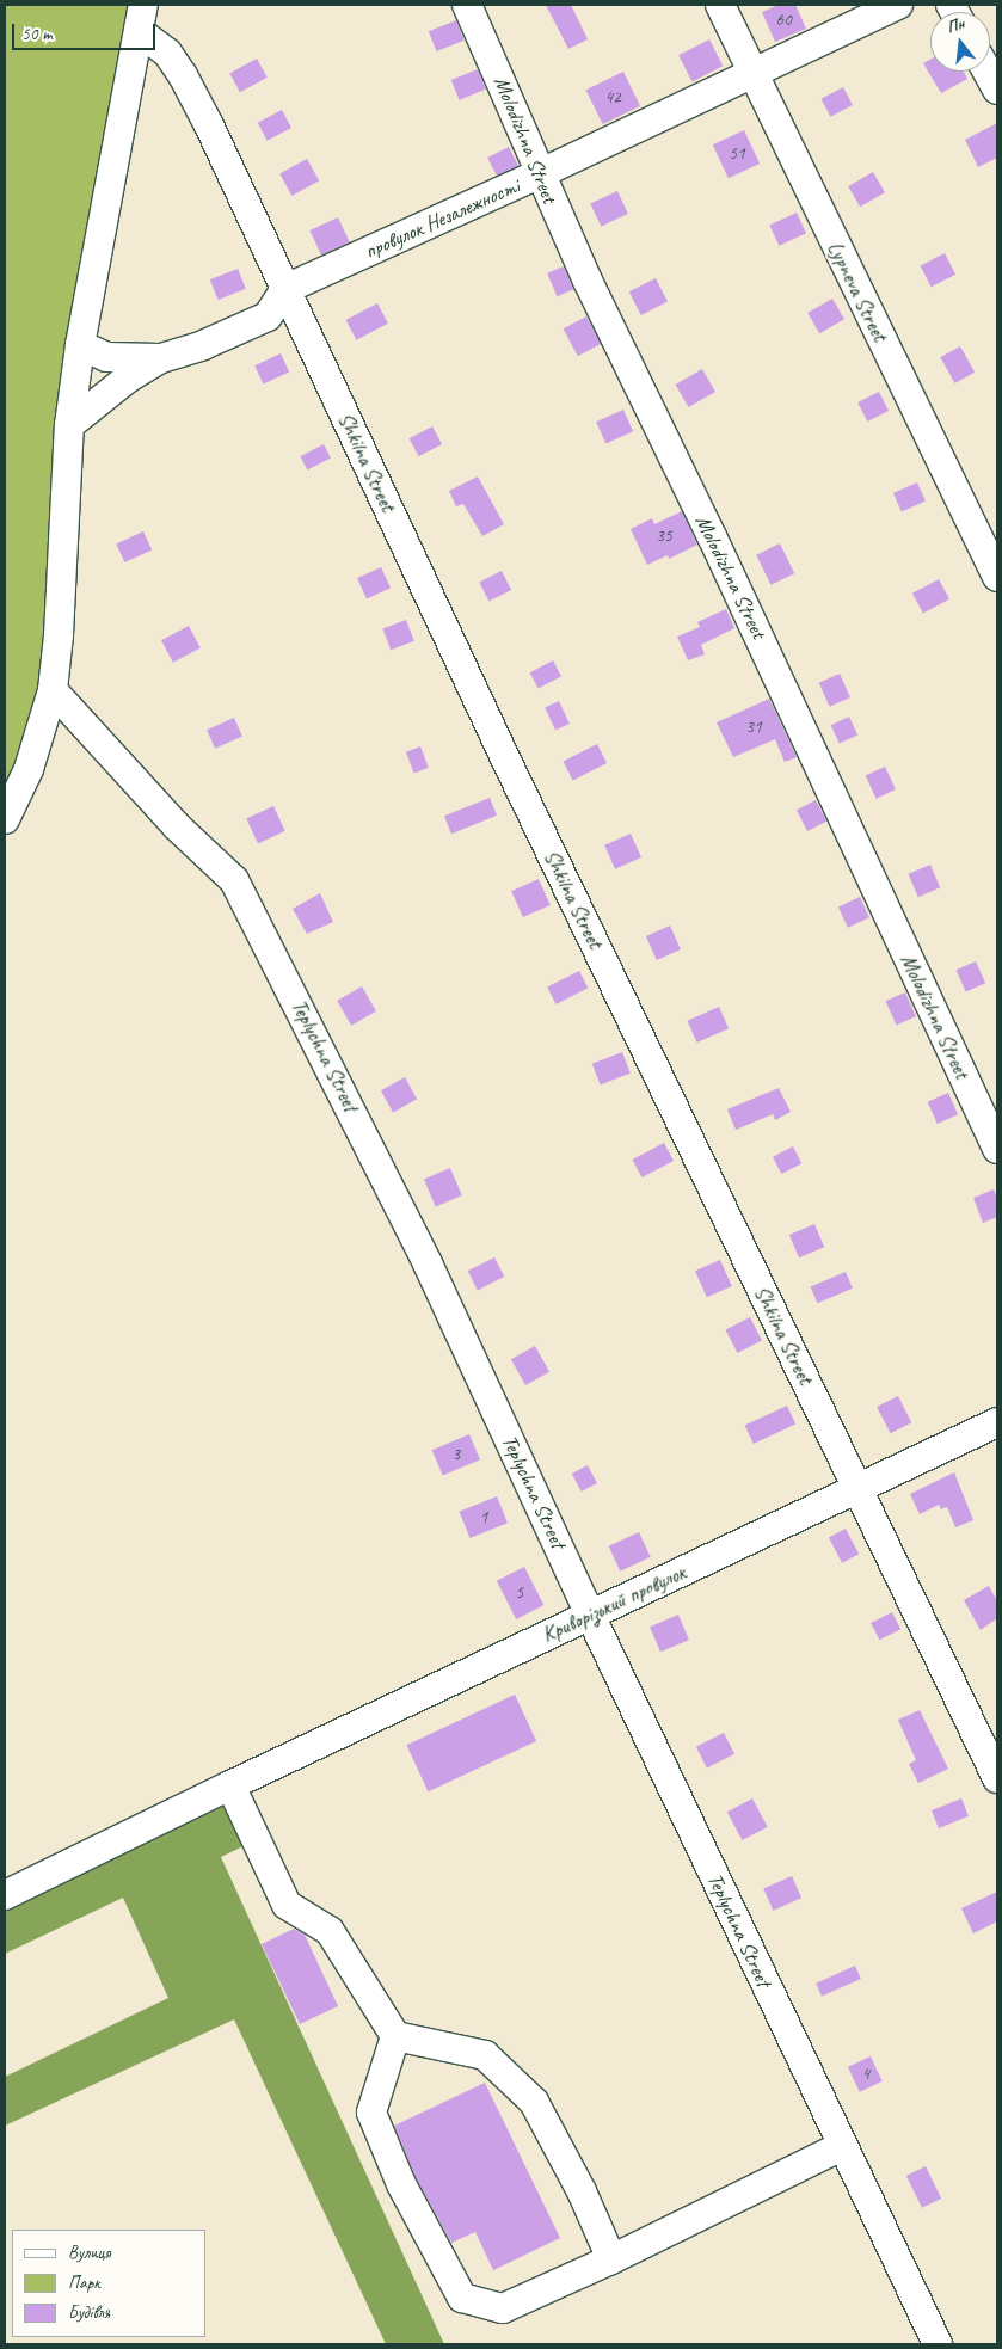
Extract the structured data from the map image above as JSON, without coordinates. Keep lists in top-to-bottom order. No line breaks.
{"streets":{"street":["Molodizhna Street","провулок Незалежності","Lypneva Street","Shkilna Street","Teplychna Street","Криворізький провулок"]},"crossings":[["Molodizhna Street","провулок Незалежності"],["провулок Незалежності","Lypneva Street"],["провулок Незалежності","Shkilna Street"],["Shkilna Street","Криворізький провулок"],["Teplychna Street","Криворізький провулок"]],"house_numbers":["60","42","51","35","31","3","1","5","4"],"legend":["Вулиця","Парк","Будівля"],"scale_bar":"50 m","north":"top"}
